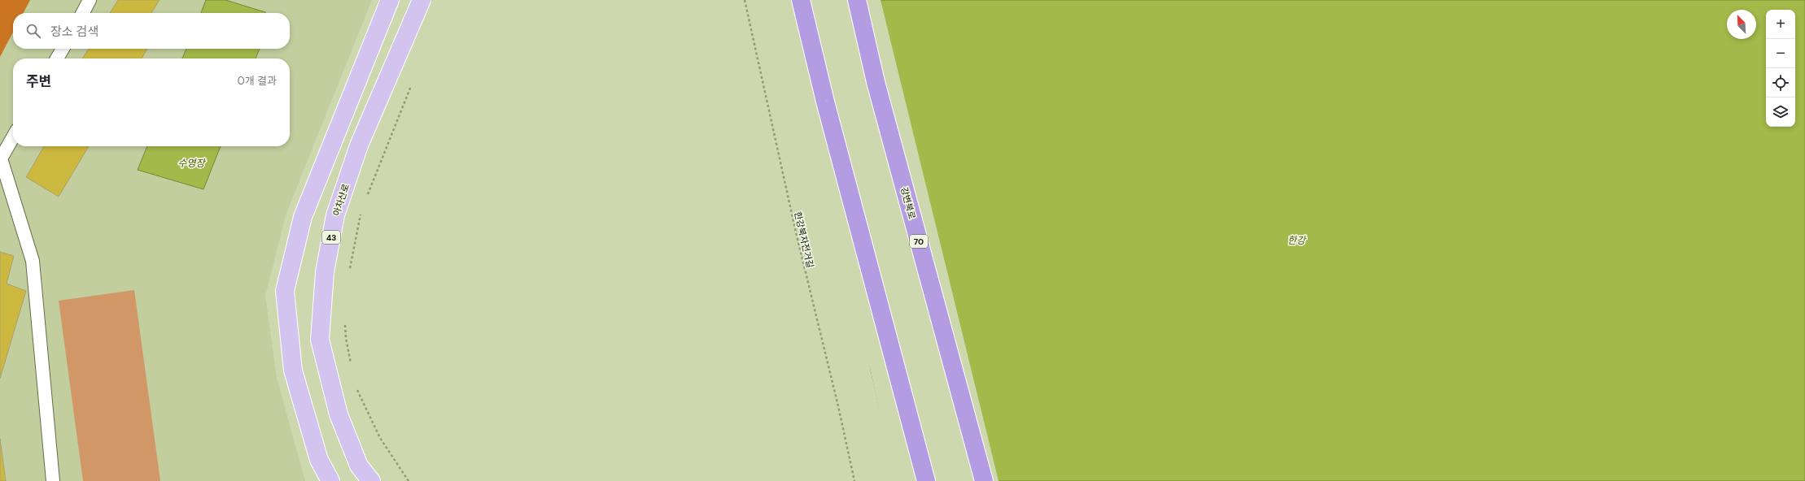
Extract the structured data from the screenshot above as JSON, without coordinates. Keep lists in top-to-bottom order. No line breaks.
{"streets":{"highway":["강변북로","70"],"main road":["아차산로","43"],"path":["한강북자전거길"]},"water":["수영장","한강"],"north":"top left","page":{"map_buttons":["+","−"],"search":"장소 검색","heading":["주변","0개 결과"]}}
